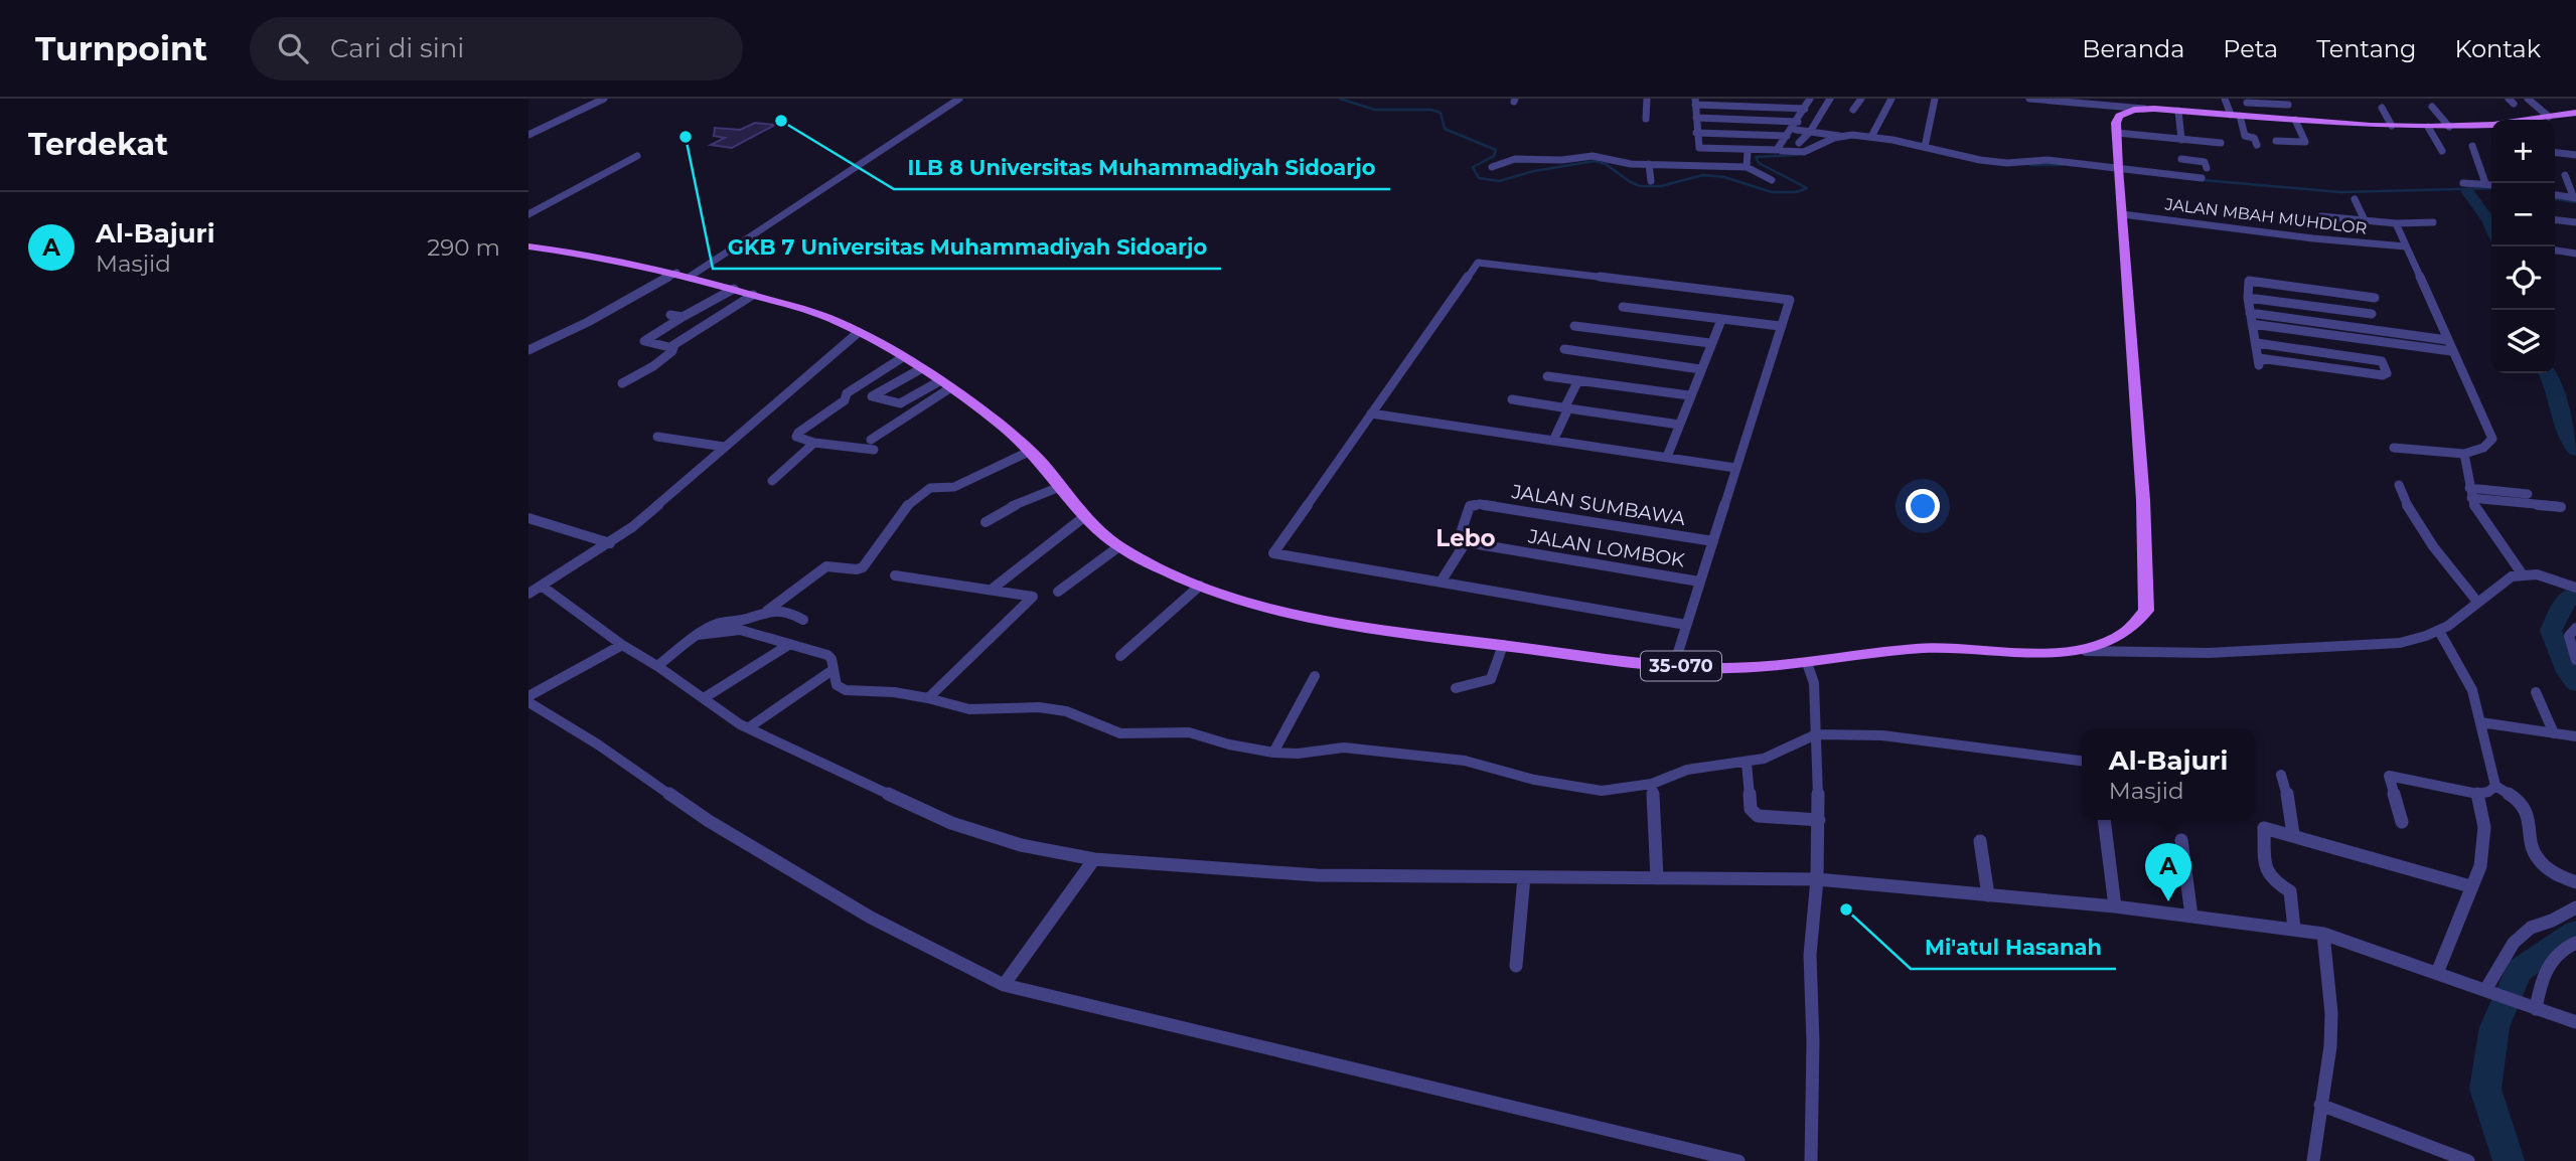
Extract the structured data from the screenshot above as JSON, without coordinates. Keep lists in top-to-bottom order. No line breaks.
{"streets":{"main road":["35-070"],"street":["JALAN MBAH MUHDLOR","JALAN SUMBAWA","JALAN LOMBOK"]},"crossings":[["JALAN MBAH MUHDLOR","35-070"],["JALAN SUMBAWA","JALAN LOMBOK"]],"districts":["Lebo"],"places":["ILB 8 Universitas Muhammadiyah Sidoarjo","GKB 7 Universitas Muhammadiyah Sidoarjo","Mi'atul Hasanah"],"page":{"header":"Turnpoint","search":"Cari di sini","nav":["Beranda","Peta","Tentang","Kontak"],"heading":"Terdekat","map_buttons":["+","−"],"list":[{"mark":"A","name":"Al-Bajuri","note":"Masjid","value":"290 m"}],"popup":["Al-Bajuri","Masjid"],"pins":"A"}}
